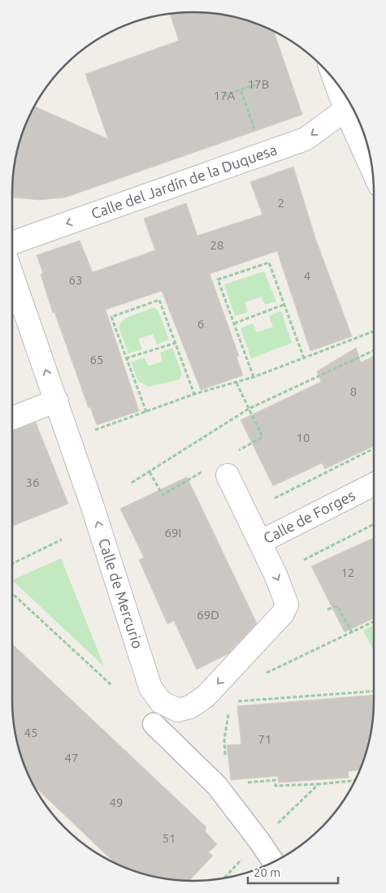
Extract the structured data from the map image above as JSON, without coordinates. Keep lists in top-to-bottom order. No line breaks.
{"streets":{"street":["Calle del Jardín de la Duquesa","Calle de Forges","Calle de Mercurio"]},"crossings":[["Calle de Forges","Calle de Mercurio"]],"one_way":["Calle del Jardín de la Duquesa"],"house_numbers":["17B","17A","2","28","4","63","6","65","8","10","36","69I","12","69D","45","71","47","49","51"],"scale_bar":"20 m"}
